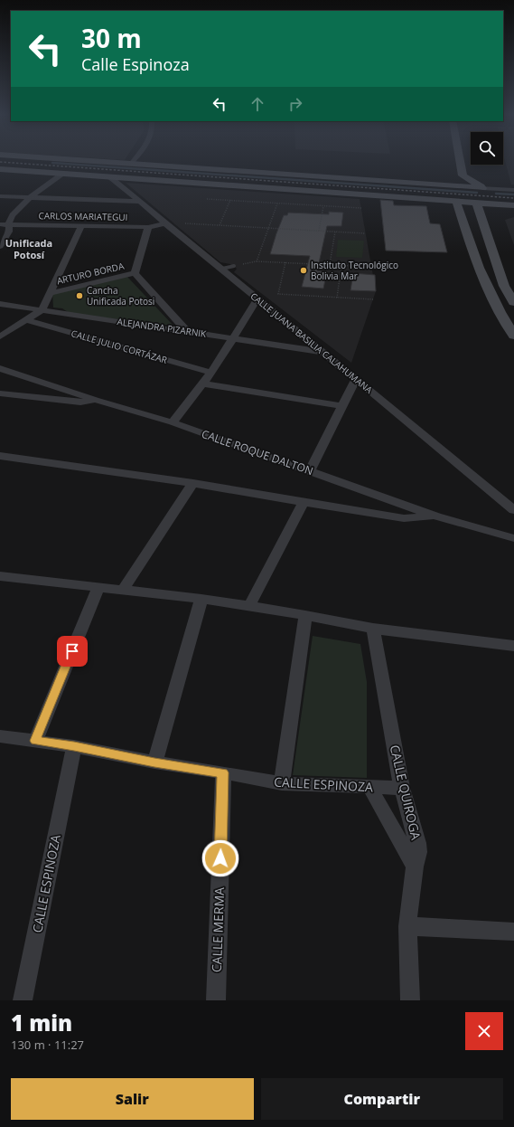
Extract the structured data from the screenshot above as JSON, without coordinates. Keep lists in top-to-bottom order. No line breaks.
{"streets":{"street":["CARLOS MARIATEGUI","ARTURO BORDA","ALEJANDRA PIZARNIK","CALLE JUANA BASILIA CALAHUMANA","CALLE JULIO CORTÁZAR","CALLE ROQUE DALTON","CALLE ESPINOZA","CALLE QUIROGA","CALLE MERMA"]},"crossings":[["CARLOS MARIATEGUI","CALLE JUANA BASILIA CALAHUMANA"],["ALEJANDRA PIZARNIK","CALLE JUANA BASILIA CALAHUMANA"],["CALLE ESPINOZA","CALLE QUIROGA"],["CALLE ESPINOZA","CALLE MERMA"]],"districts":["Unificada Potosí"],"places":["Instituto Tecnológico Bolivia Mar","Cancha Unificada Potosi"],"page":{"turn":["30 m","Calle Espinoza"],"heading":["1 min","130 m · 11:27"],"buttons":["Salir","Compartir"]}}
